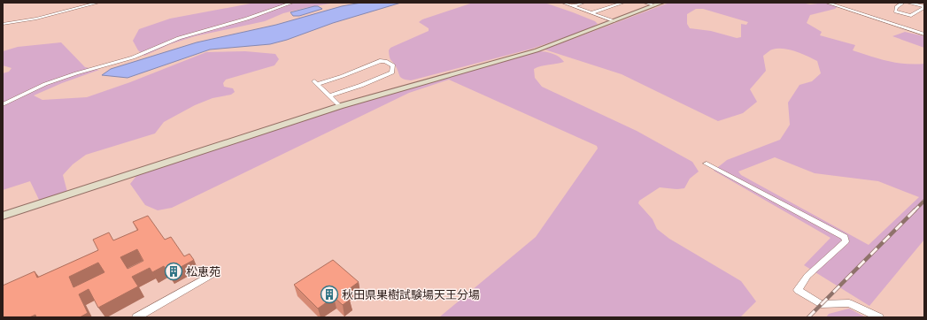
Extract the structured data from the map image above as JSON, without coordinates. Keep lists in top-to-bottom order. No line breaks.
{"places":{"building":["松恵苑","秋田県果樹試験場天王分場"]}}
